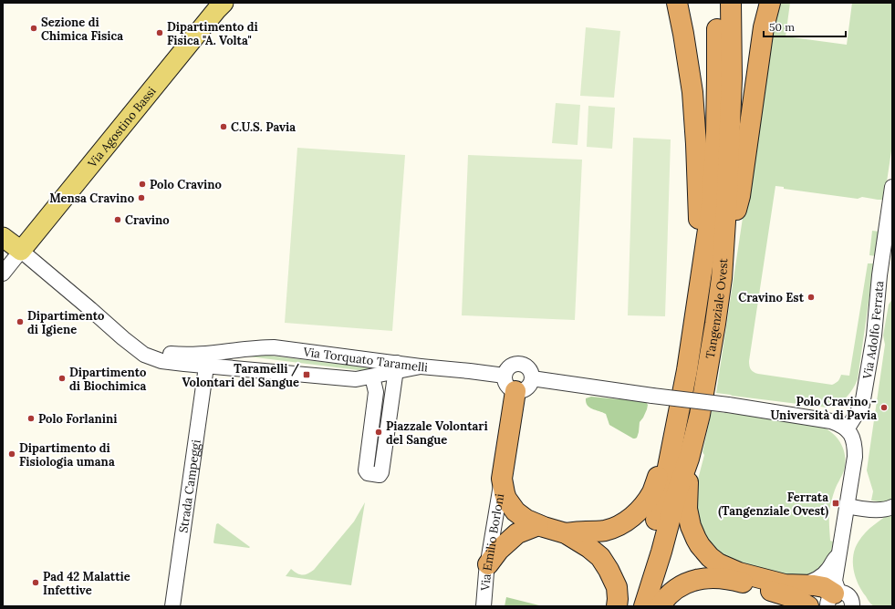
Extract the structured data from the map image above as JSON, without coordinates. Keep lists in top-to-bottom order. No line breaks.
{"streets":{"highway":["Tangenziale Ovest"],"main road":["Via Agostino Bassi","Via Torquato Taramelli"],"street":["Via Adolfo Ferrata","Strada Campeggi","Via Emilio Borloni"]},"crossings":[["Via Agostino Bassi","Via Torquato Taramelli"],["Via Torquato Taramelli","Strada Campeggi"]],"places":{"other":["Sezione di Chimica Fisica","Dipartimento di Fisica \"A. Volta\"","C.U.S. Pavia","Polo Cravino","Mensa Cravino","Cravino","Cravino Est","Dipartimento di Igiene","Dipartimento di Biochimica","Polo Cravino - Università di Pavia","Polo Forlanini","Piazzale Volontari del Sangue","Dipartimento di Fisiologia umana","Pad 42 Malattie Infettive"],"transit":["Taramelli / Volontari del Sangue","Ferrata (Tangenziale Ovest)"]},"scale_bar":"50 m"}
